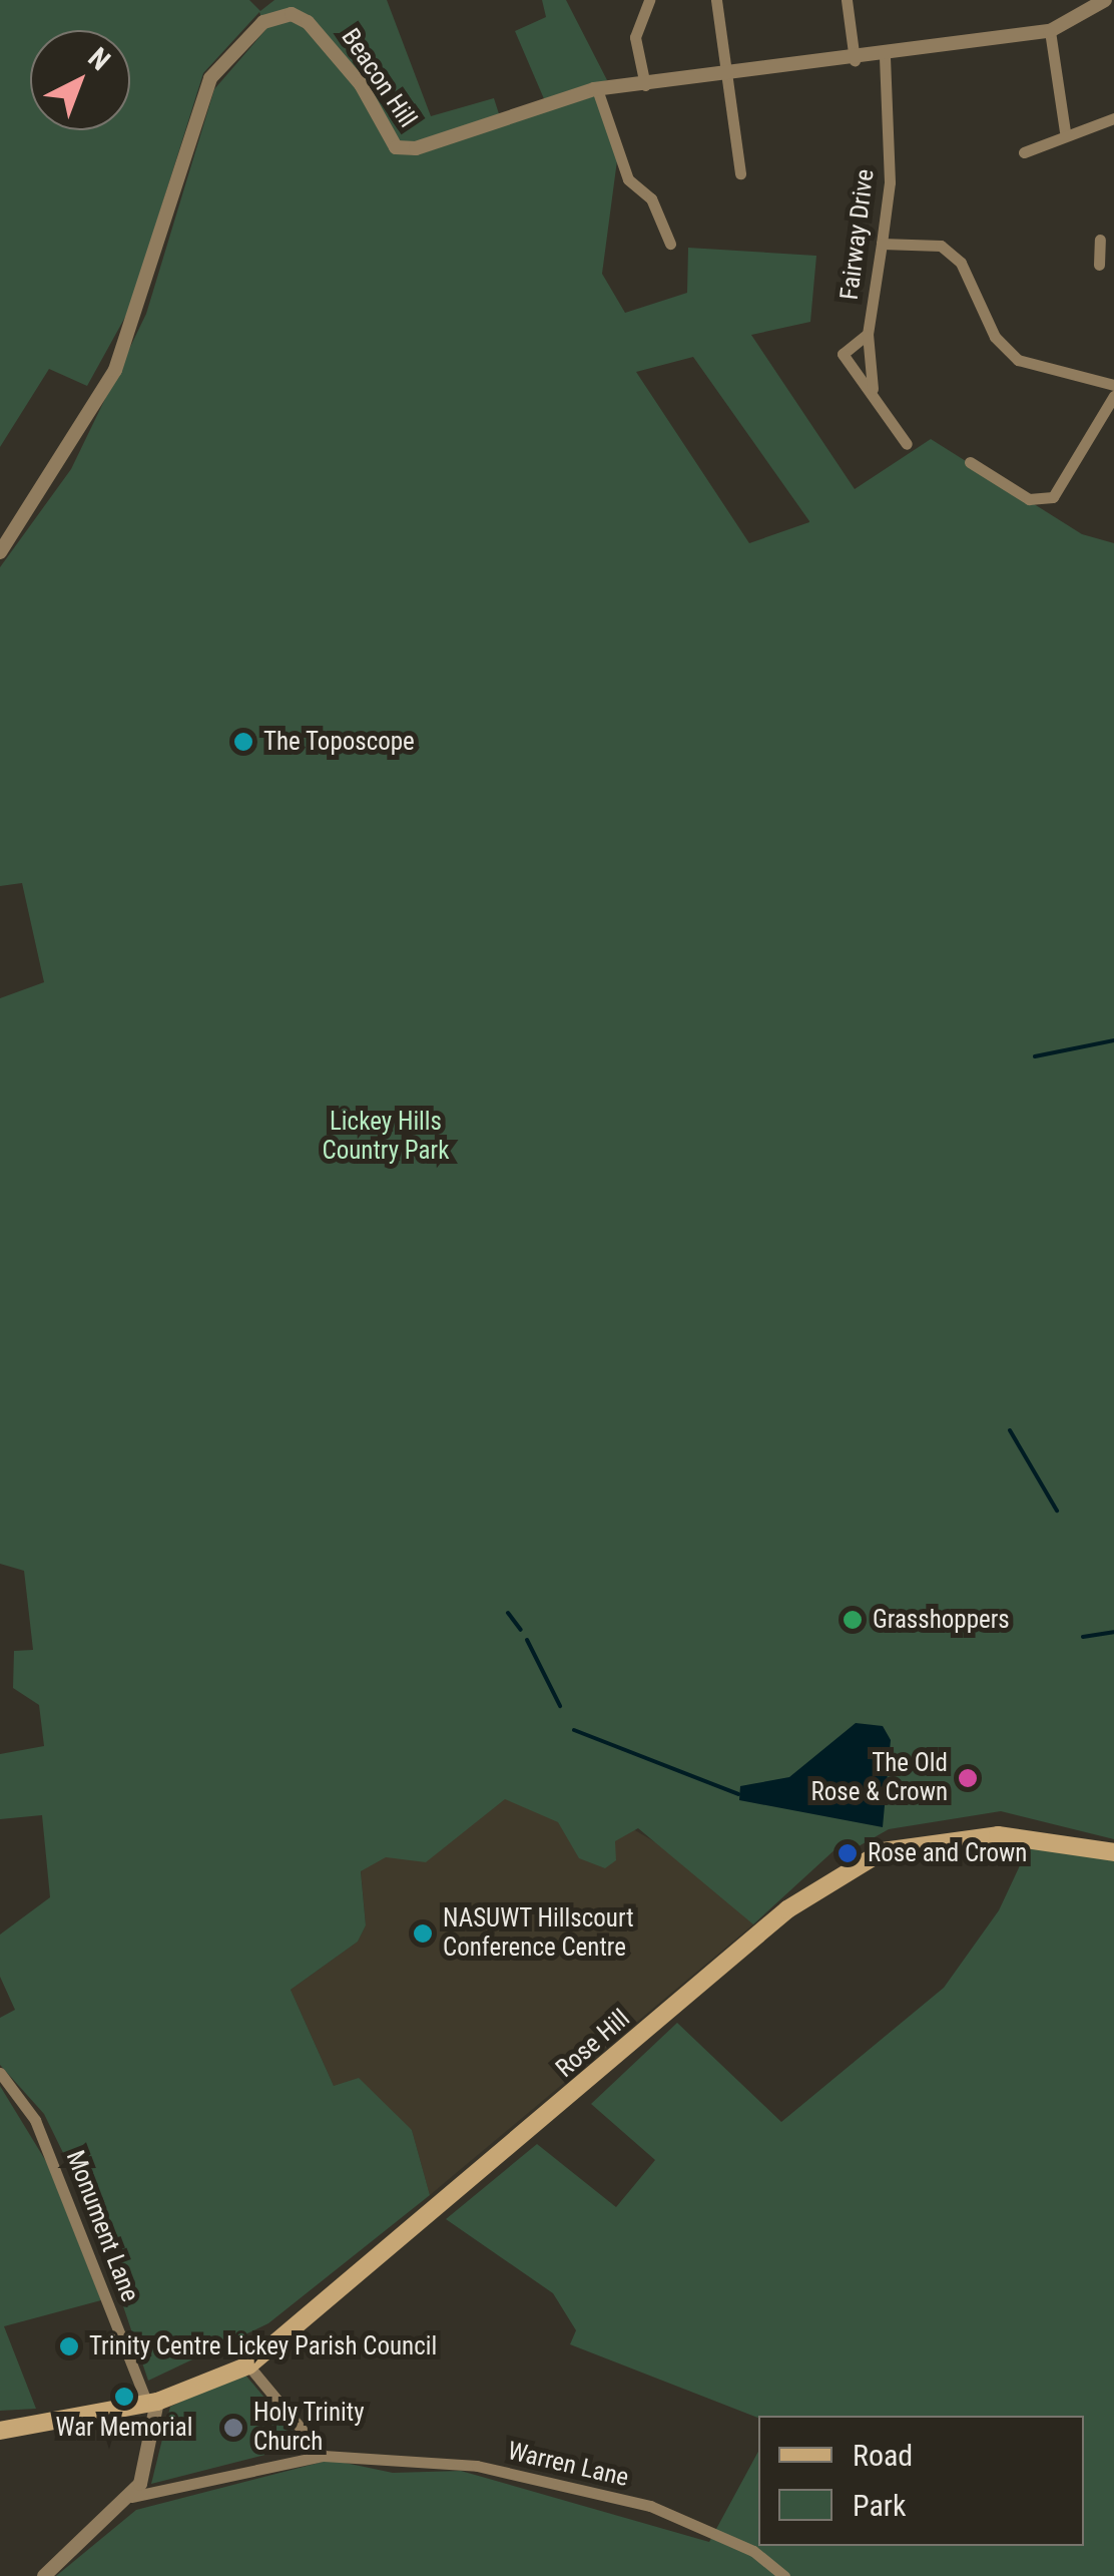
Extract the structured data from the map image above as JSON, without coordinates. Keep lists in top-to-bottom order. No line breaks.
{"streets":{"main road":["Rose Hill"],"street":["Beacon Hill","Fairway Drive","Monument Lane","Warren Lane"]},"crossings":[["Beacon Hill","Fairway Drive"],["Rose Hill","Monument Lane"]],"parks":["Lickey Hills Country Park"],"places":["The Toposcope","Grasshoppers","The Old Rose & Crown","Rose and Crown","NASUWT Hillscourt Conference Centre","Trinity Centre Lickey Parish Council","War Memorial","Holy Trinity Church"],"legend":["Road","Park"],"north":"top right"}
